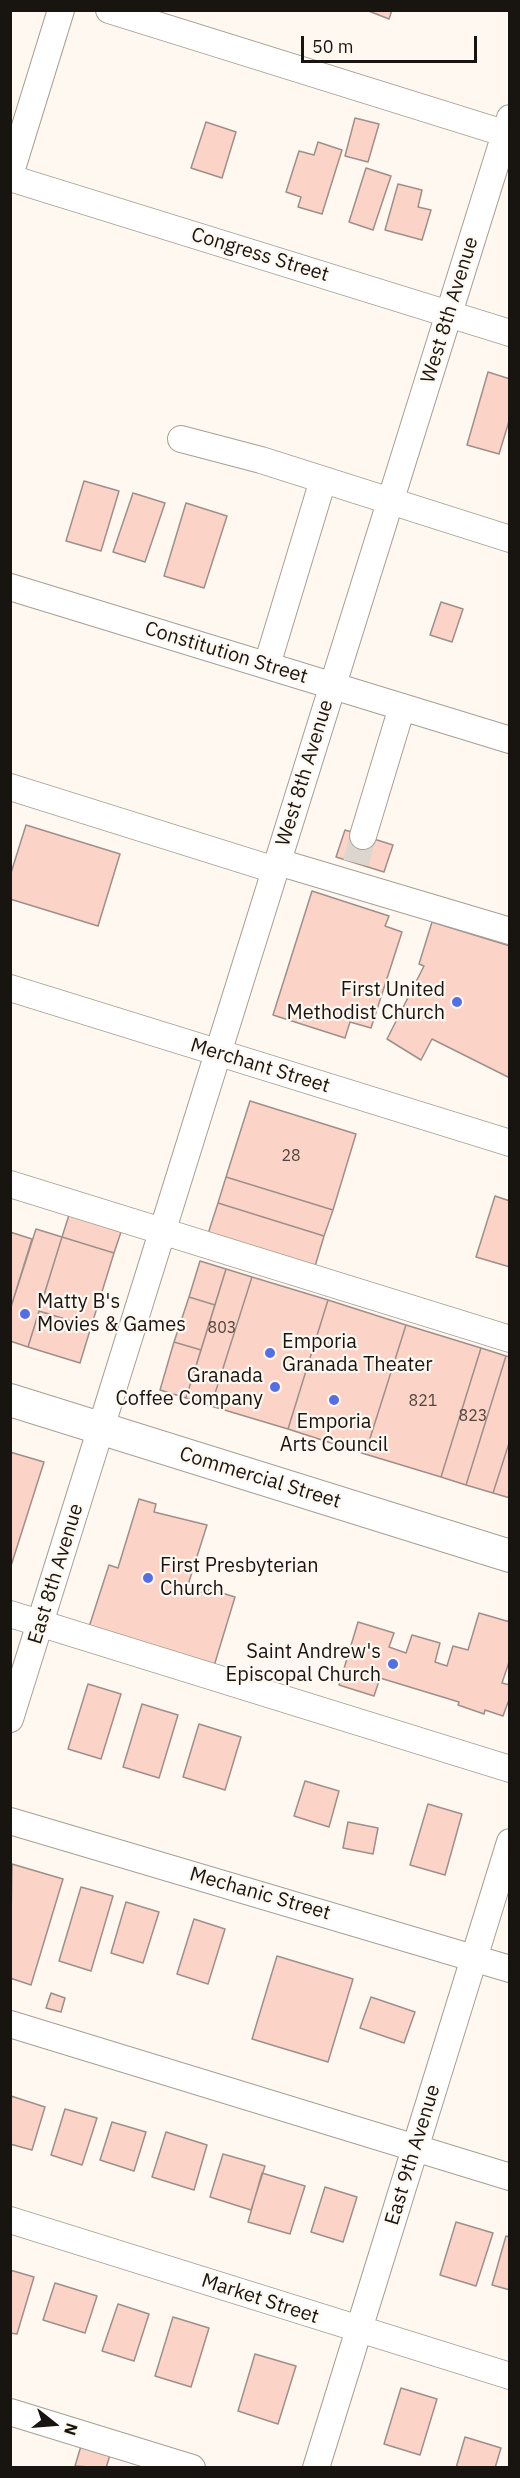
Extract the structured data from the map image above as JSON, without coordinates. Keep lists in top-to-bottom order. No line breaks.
{"streets":{"main road":["Commercial Street"],"street":["Congress Street","West 8th Avenue","Constitution Street","Merchant Street","East 8th Avenue","Mechanic Street","East 9th Avenue","Market Street"]},"crossings":[["Congress Street","West 8th Avenue"],["West 8th Avenue","Constitution Street"],["West 8th Avenue","Merchant Street"],["West 8th Avenue","Commercial Street"],["West 8th Avenue","East 8th Avenue"],["Commercial Street","East 8th Avenue"],["Mechanic Street","East 9th Avenue"],["East 9th Avenue","Market Street"]],"places":["First United Methodist Church","Matty B's Movies & Games","Emporia Granada Theater","Granada Coffee Company","Emporia Arts Council","First Presbyterian Church","Saint Andrew's Episcopal Church"],"house_numbers":["28","803","821","823"],"scale_bar":"50 m","north":"right"}
